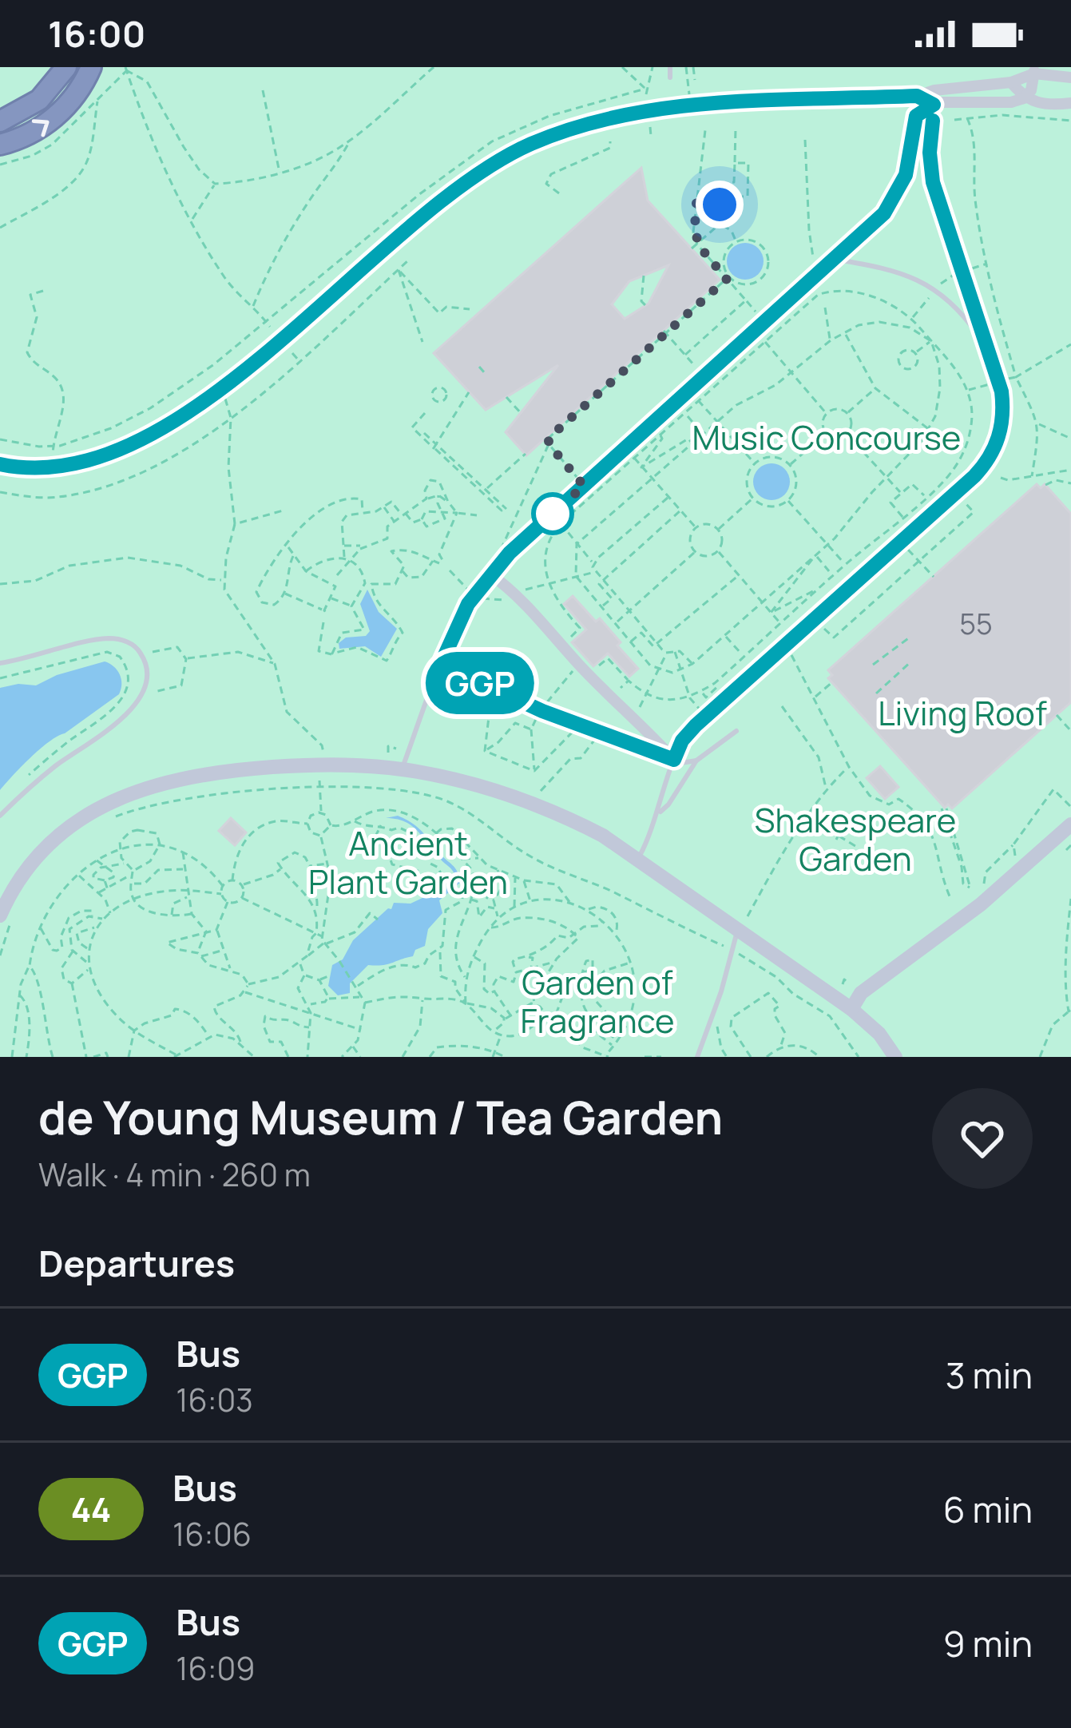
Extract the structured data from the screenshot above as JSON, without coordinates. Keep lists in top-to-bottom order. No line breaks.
{"parks":["Music Concourse","Living Roof","Shakespeare Garden","Ancient Plant Garden","Garden of Fragrance"],"lines":["bus line GGP"],"house_numbers":["55"],"page":{"status":"16:00","on_map":"GGP","heading":[["de Young Museum / Tea Garden","Walk · 4 min · 260 m"],"Departures"],"list":[{"mark":"GGP","name":"Bus","note":"16:03","value":"3 min"},{"mark":"44","name":"Bus","note":"16:06","value":"6 min"},{"mark":"GGP","name":"Bus","note":"16:09","value":"9 min"}]}}
